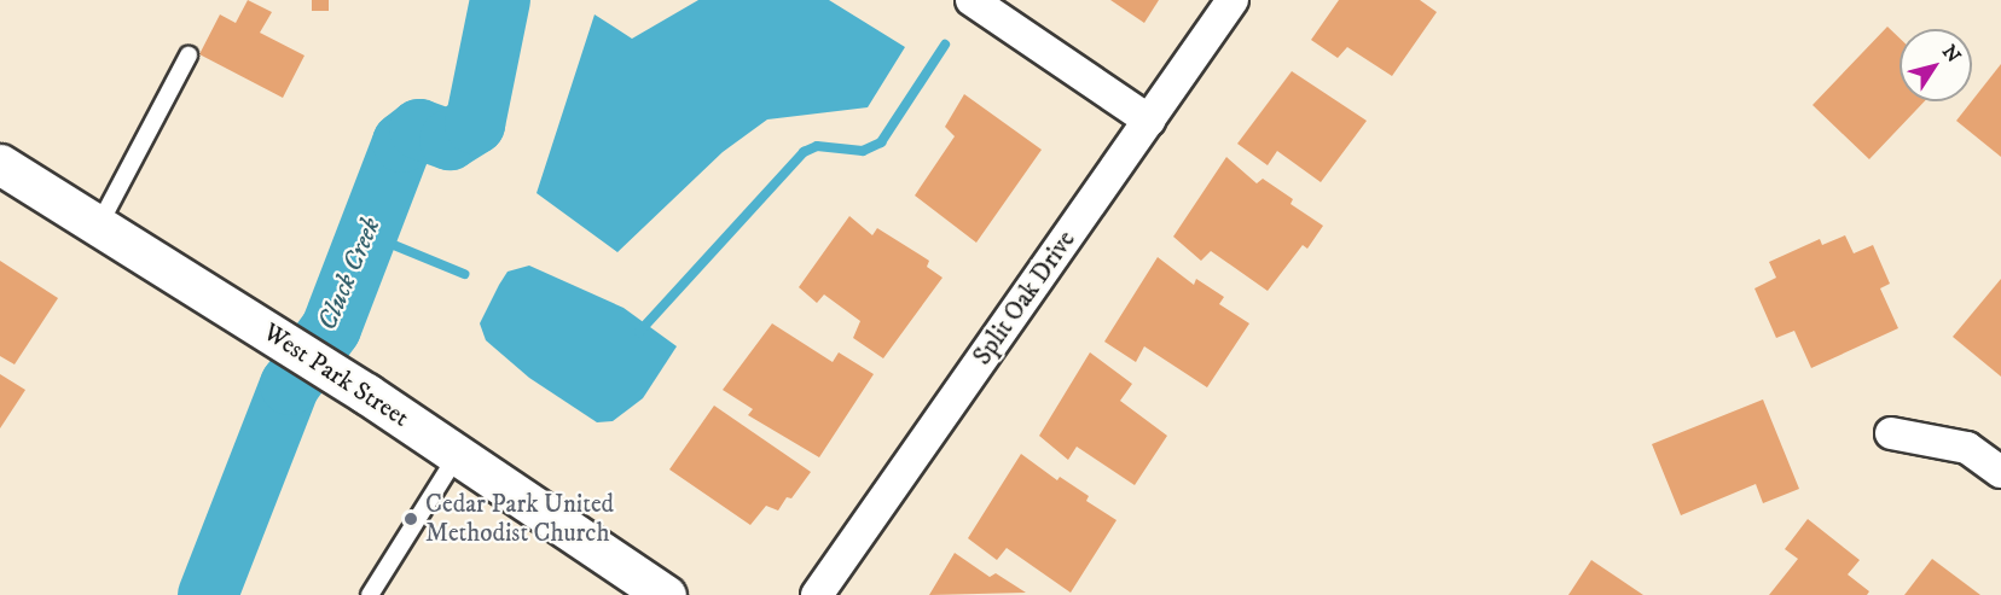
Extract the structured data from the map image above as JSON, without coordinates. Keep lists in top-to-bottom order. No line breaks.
{"streets":{"street":["Split Oak Drive","West Park Street"]},"water":["Cluck Creek"],"places":["Cedar Park United Methodist Church"],"north":"top right"}
